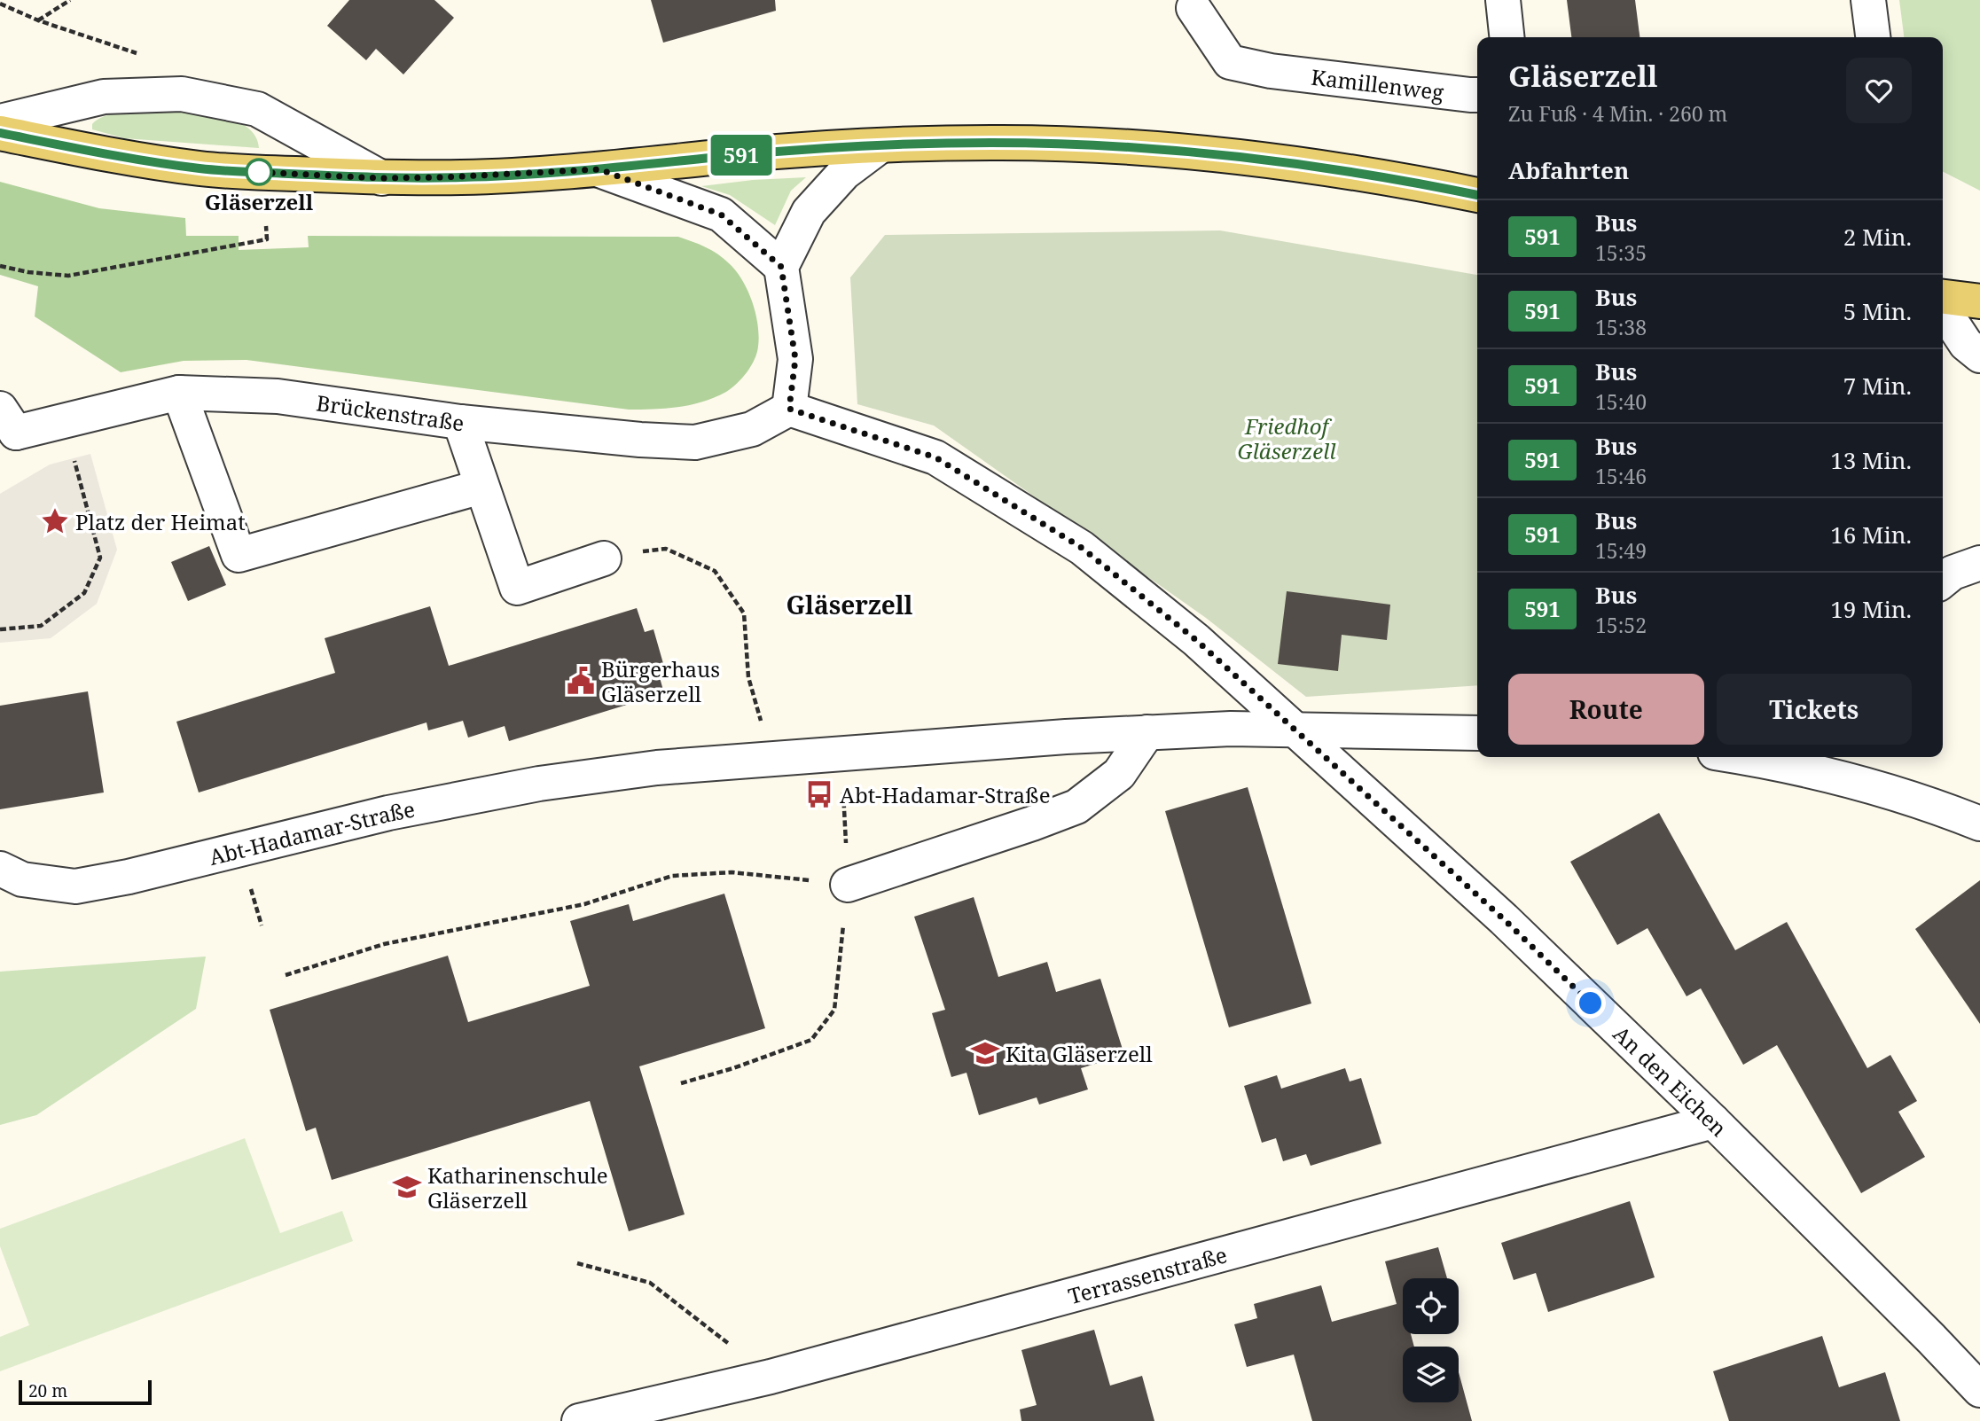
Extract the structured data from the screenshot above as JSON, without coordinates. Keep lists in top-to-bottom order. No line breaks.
{"streets":{"street":["Kamillenweg","Brückenstraße","Abt-Hadamar-Straße","An den Eichen","Terrassenstraße"]},"crossings":[["Brückenstraße","An den Eichen"],["Abt-Hadamar-Straße","An den Eichen"],["An den Eichen","Terrassenstraße"]],"districts":["Gläserzell"],"parks":["Friedhof Gläserzell"],"places":{"other":["Gläserzell"],"place":["Platz der Heimat"],"public building":["Bürgerhaus Gläserzell"],"bus stop":["Abt-Hadamar-Straße"],"school or university":["Kita Gläserzell","Katharinenschule Gläserzell"]},"lines":["bus line 591"],"scale_bar":"20 m","page":{"on_map":"591","heading":[["Gläserzell","Zu Fuß · 4 Min. · 260 m"],"Abfahrten"],"list":[{"mark":"591","name":"Bus","note":"15:35","value":"2 Min."},{"mark":"591","name":"Bus","note":"15:38","value":"5 Min."},{"mark":"591","name":"Bus","note":"15:40","value":"7 Min."},{"mark":"591","name":"Bus","note":"15:46","value":"13 Min."},{"mark":"591","name":"Bus","note":"15:49","value":"16 Min."},{"mark":"591","name":"Bus","note":"15:52","value":"19 Min."}],"buttons":["Route","Tickets"],"scale":"20 m"}}
